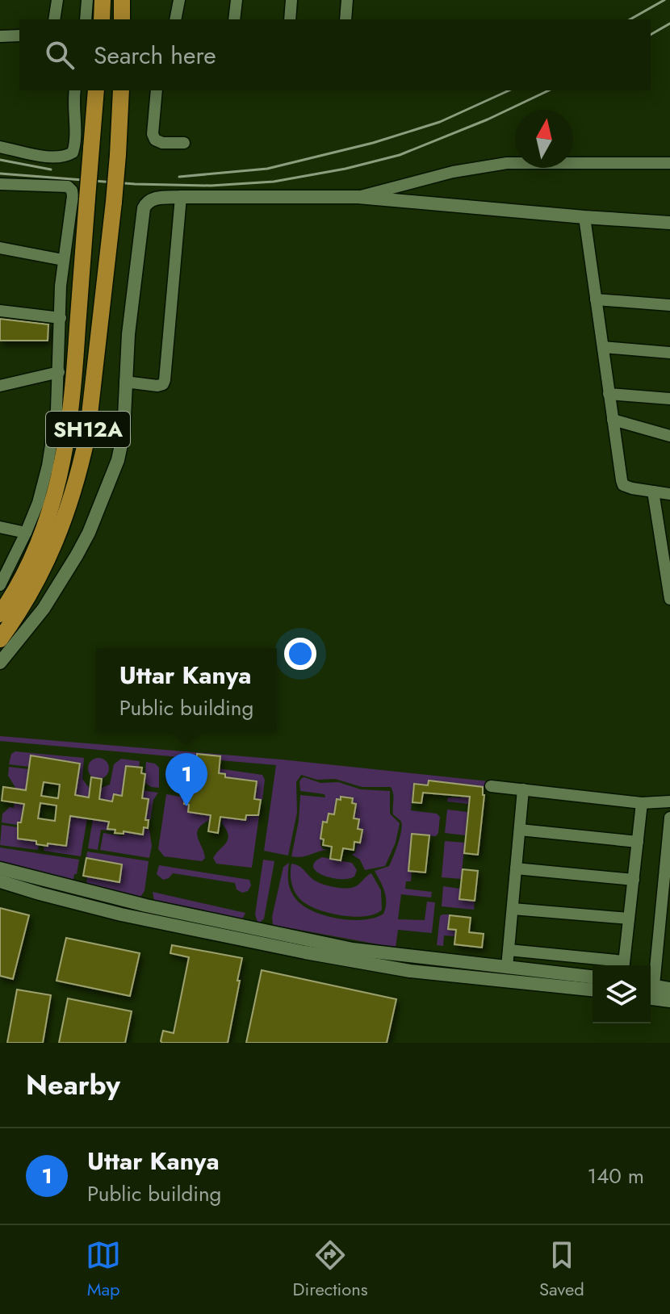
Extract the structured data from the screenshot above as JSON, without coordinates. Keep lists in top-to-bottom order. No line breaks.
{"streets":{"main road":["SH12A"]},"north":"top","page":{"search":"Search here","popup":["Uttar Kanya","Public building"],"pins":"1","heading":"Nearby","list":[{"mark":"1","name":"Uttar Kanya","note":"Public building","value":"140 m"}],"nav":["Map","Directions","Saved"]}}
